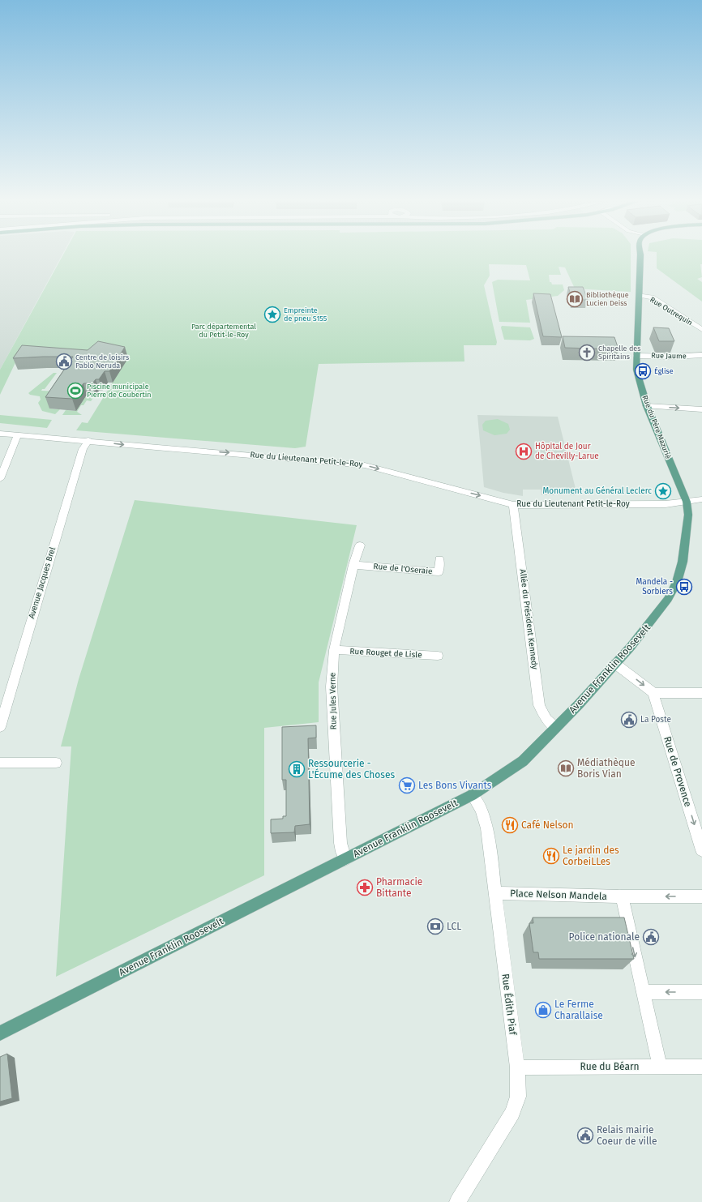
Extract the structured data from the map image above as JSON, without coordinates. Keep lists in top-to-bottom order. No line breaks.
{"streets":{"main road":["Rue du Père Mazurié","Avenue Franklin Roosevelt"],"street":["Rue Outrequin","Rue Jaume","Rue du Lieutenant Petit-le-Roy","Rue de l'Oseraie","Avenue Jacques Brel","Allée du Président Kennedy","Rue Rouget de Lisle","Rue Jules Verne","Rue de Provence","Place Nelson Mandela","Rue Édith Piaf","Rue du Béarn"]},"crossings":[["Rue Outrequin","Rue du Père Mazurié"],["Rue Jaume","Rue du Père Mazurié"],["Rue du Père Mazurié","Rue du Lieutenant Petit-le-Roy"],["Rue du Père Mazurié","Avenue Franklin Roosevelt"],["Rue du Lieutenant Petit-le-Roy","Avenue Jacques Brel"],["Rue du Lieutenant Petit-le-Roy","Allée du Président Kennedy"],["Rue du Lieutenant Petit-le-Roy","Avenue Franklin Roosevelt"],["Rue de l'Oseraie","Rue Jules Verne"],["Allée du Président Kennedy","Avenue Franklin Roosevelt"],["Rue Rouget de Lisle","Rue Jules Verne"],["Avenue Franklin Roosevelt","Rue Jules Verne"],["Avenue Franklin Roosevelt","Rue Édith Piaf"],["Place Nelson Mandela","Rue Édith Piaf"],["Rue Édith Piaf","Rue du Béarn"]],"one_way":["Rue du Lieutenant Petit-le-Roy","Rue de Provence","Place Nelson Mandela"],"parks":["Parc départemental du Petit-le-Roy"],"places":{"library":["Bibliothèque Lucien Deiss","Médiathèque Boris Vian"],"place":["Empreinte de pneu S155","Monument au Général Leclerc"],"church":["Chapelle des Spiritains"],"public building":["Centre de loisirs Pablo Neruda","La Poste","Police nationale","Relais mairie Coeur de ville"],"bus stop":["Église","Mandela - Sorbiers"],"sports":["Piscine municipale Pierre de Coubertin"],"hospital":["Hôpital de Jour de Chevilly-Larue"],"building":["Ressourcerie - L'Écume des Choses"],"supermarket":["Les Bons Vivants"],"restaurant":["Café Nelson","Le jardin des CorbeiLLes"],"pharmacy":["Pharmacie Bittante"],"bank":["LCL"],"shop":["Le Ferme Charallaise"]}}
